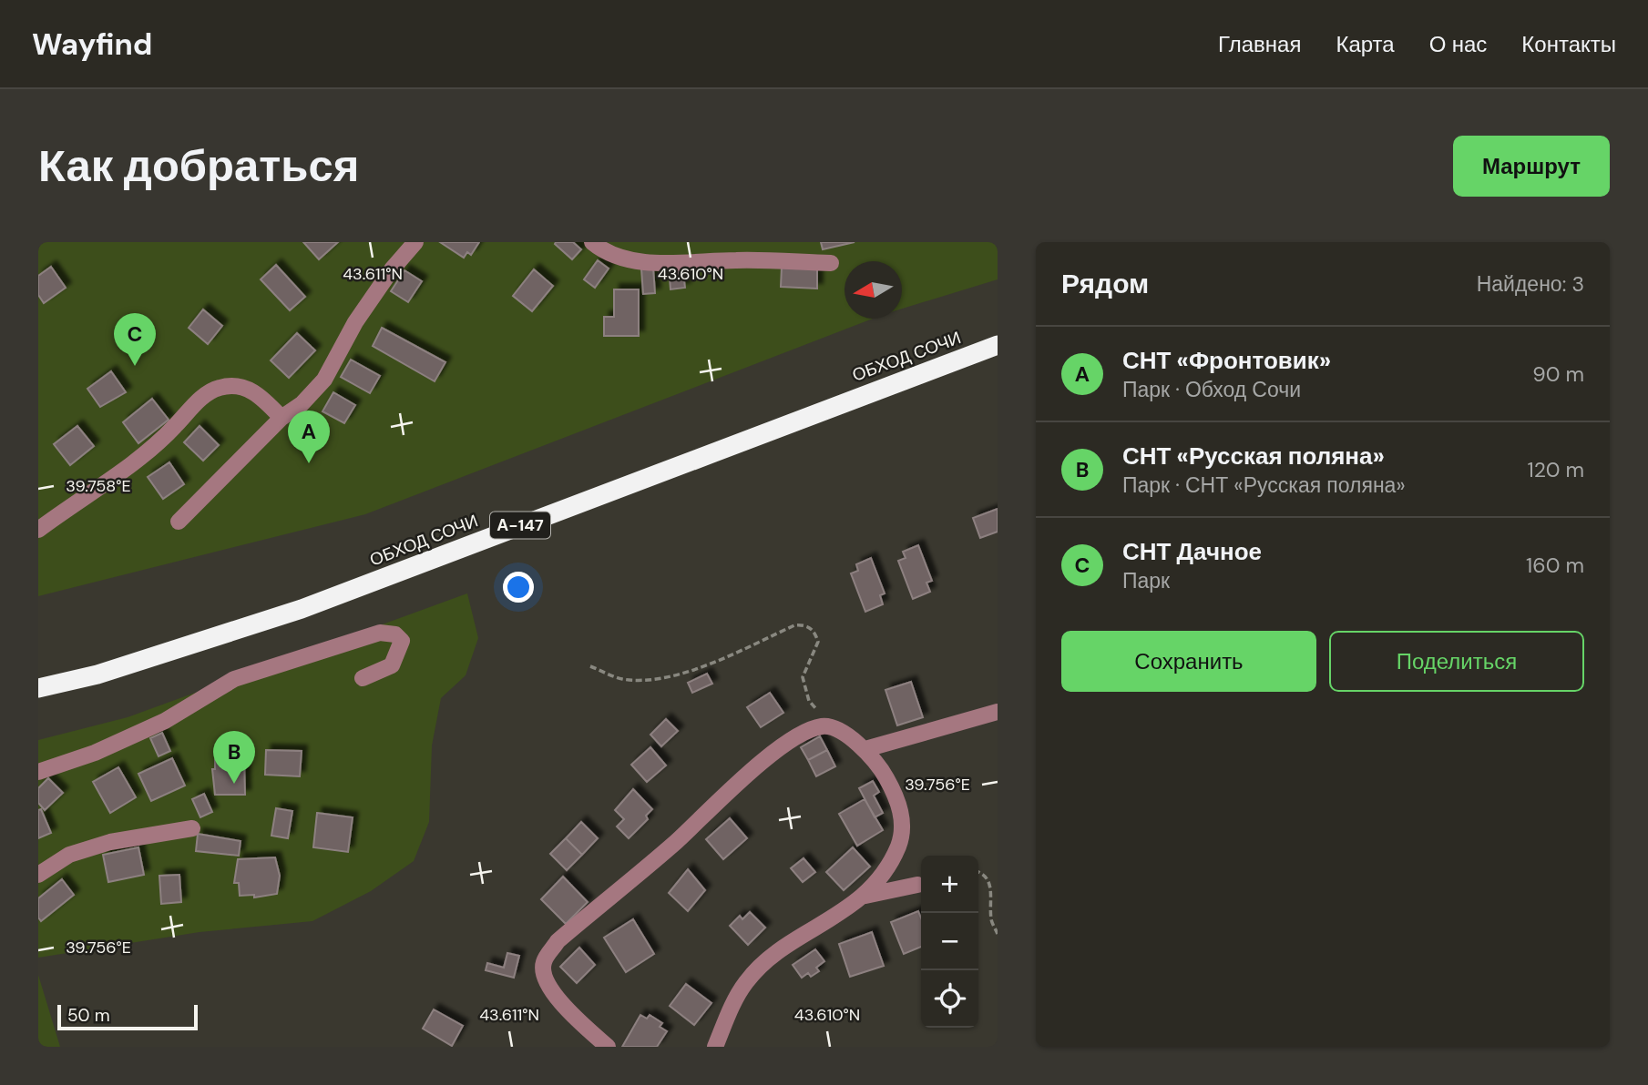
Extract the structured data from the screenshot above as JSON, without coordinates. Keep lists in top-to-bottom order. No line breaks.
{"streets":{"highway":["ОБХОД СОЧИ","А-147"]},"scale_bar":"50 m","north":"left","page":{"header":"Wayfind","nav":["Главная","Карта","О нас","Контакты"],"buttons":["Маршрут",["Сохранить","Поделиться"]],"title":"Как добраться","heading":["Рядом","Найдено: 3"],"pins":["C","A","B"],"list":[{"mark":"A","name":"СНТ «Фронтовик»","note":"Парк · Обход Сочи","value":"90 m"},{"mark":"B","name":"СНТ «Русская поляна»","note":"Парк · СНТ «Русская поляна»","value":"120 m"},{"mark":"C","name":"СНТ Дачное","note":"Парк","value":"160 m"}],"map_buttons":["+","−"],"scale":"50 m"},"coordinates":["43.611°N","43.610°N","39.758°E","39.756°E"]}
